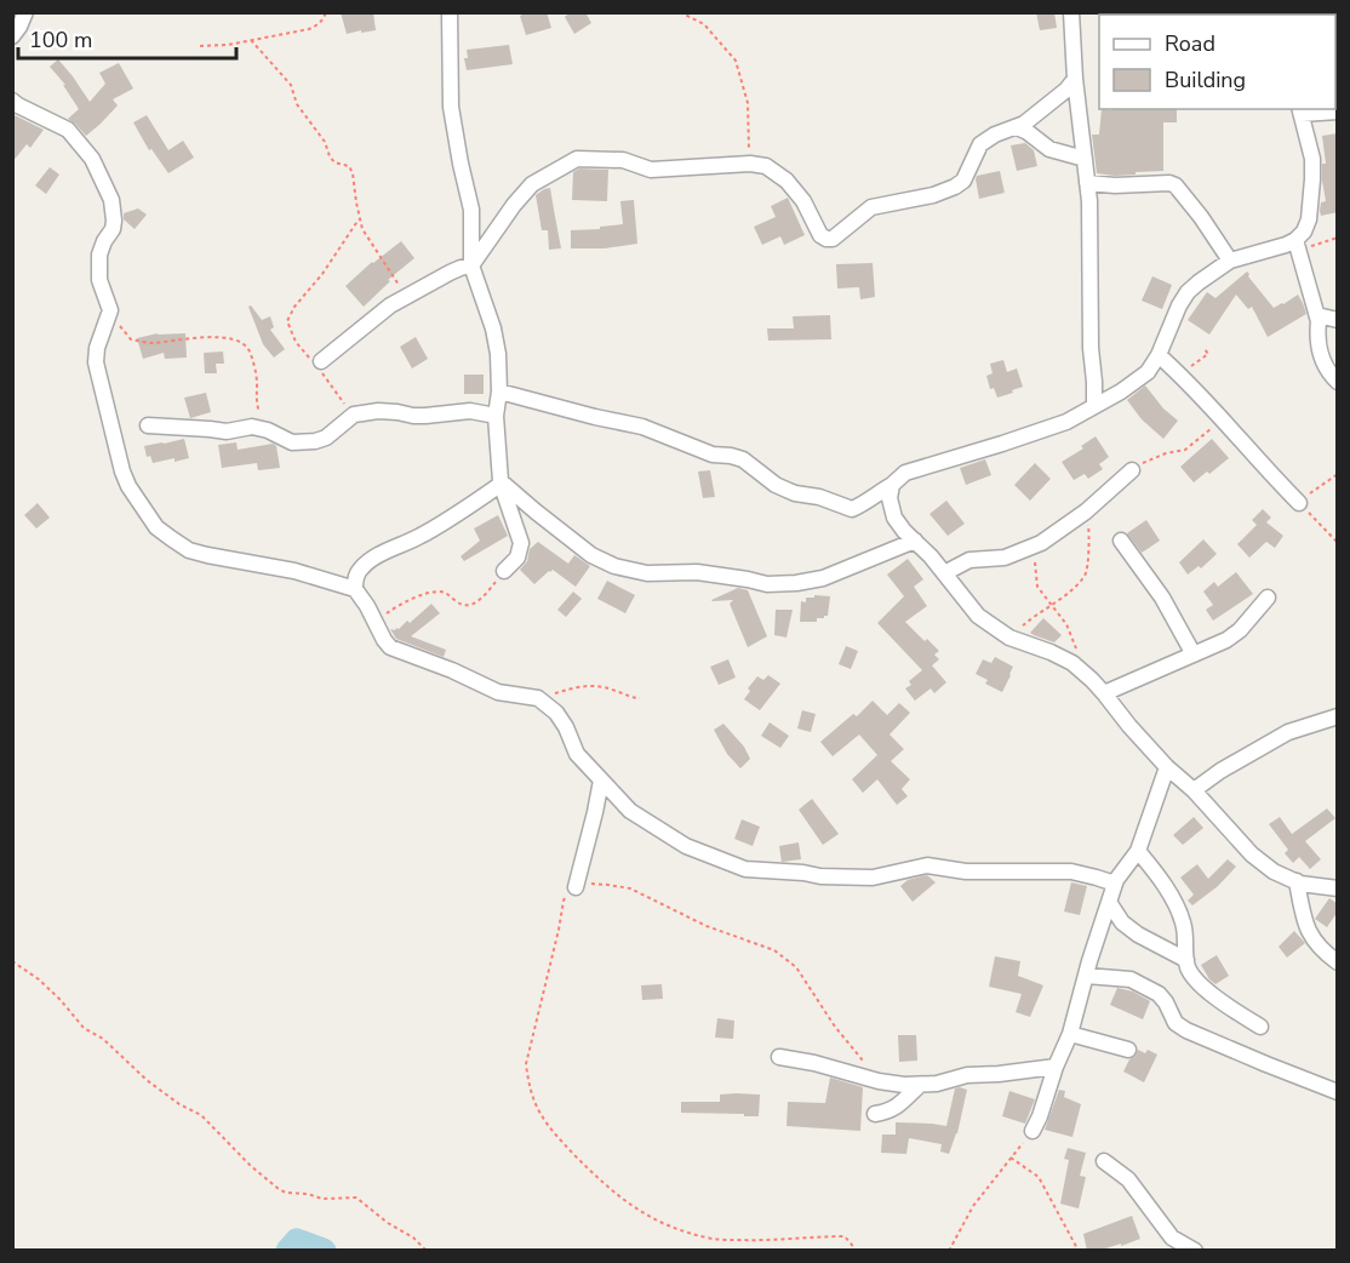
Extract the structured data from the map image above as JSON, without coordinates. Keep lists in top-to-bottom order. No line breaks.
{"legend":["Road","Building"],"scale_bar":"100 m"}
